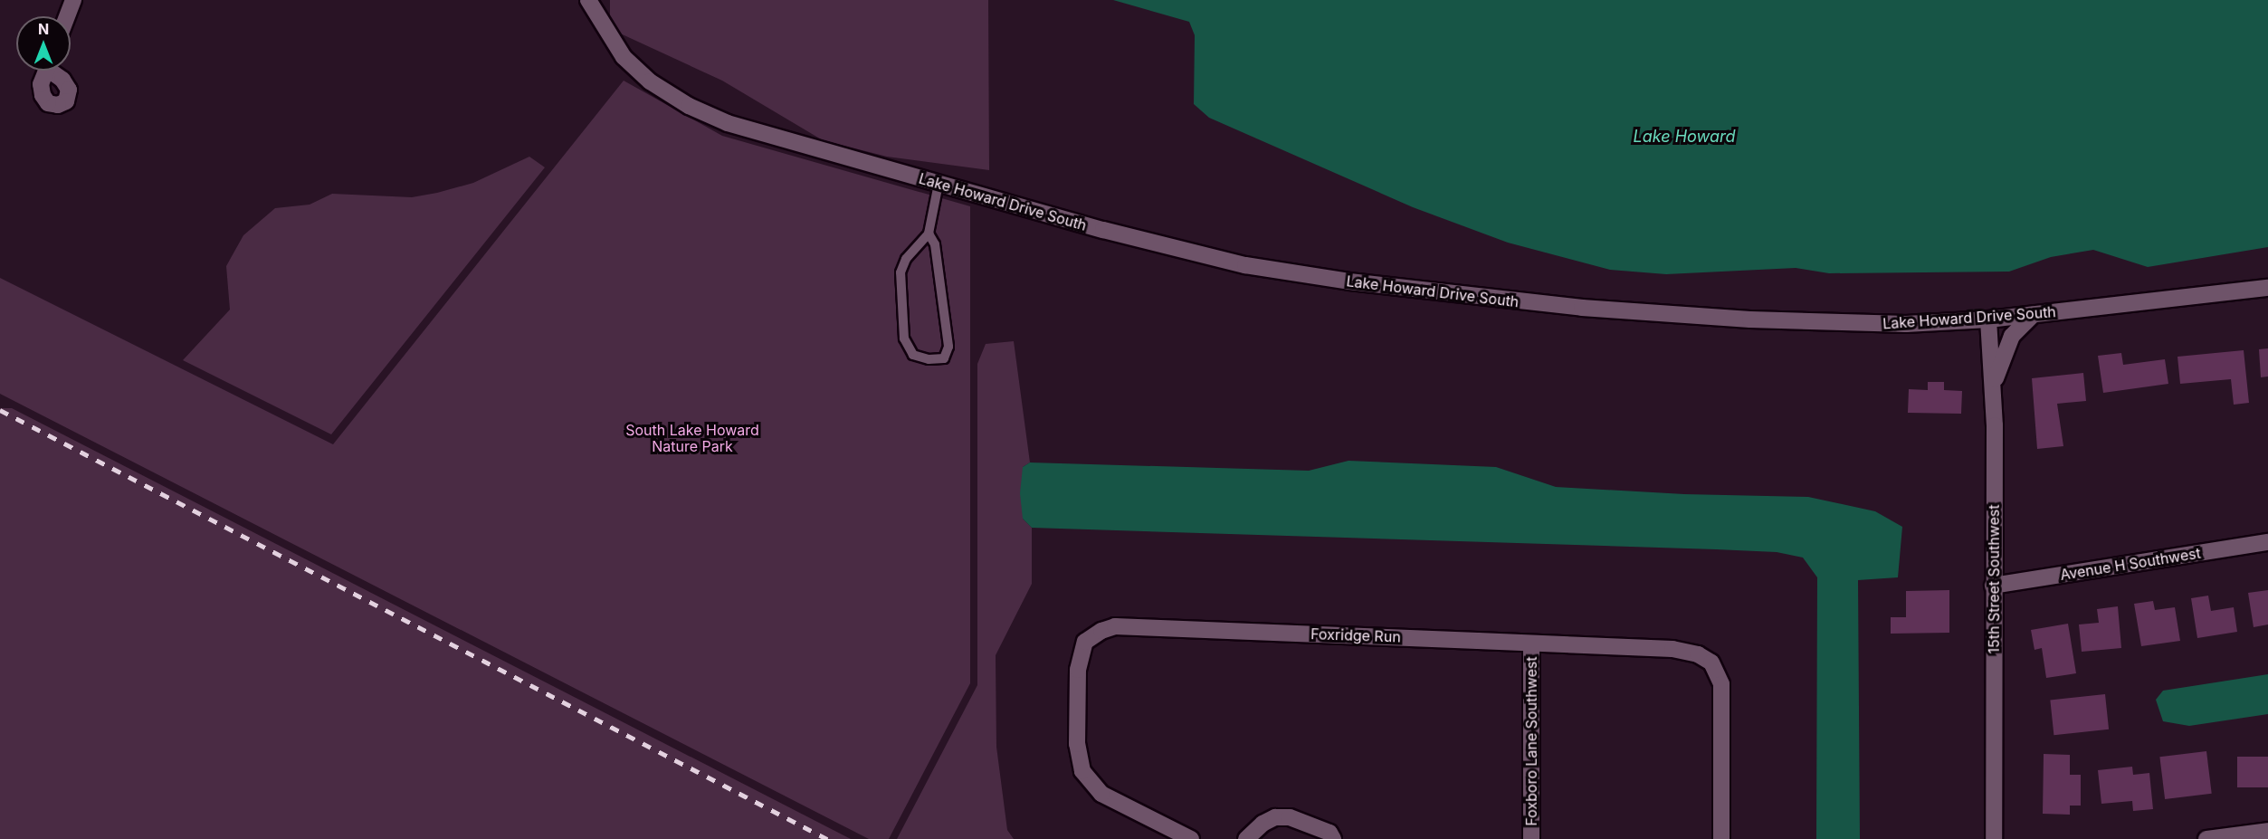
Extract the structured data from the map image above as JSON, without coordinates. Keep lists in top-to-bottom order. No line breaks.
{"streets":{"street":["Lake Howard Drive South","Avenue H Southwest","15th Street Southwest","Foxridge Run","Foxboro Lane Southwest"]},"crossings":[["Lake Howard Drive South","15th Street Southwest"],["Avenue H Southwest","15th Street Southwest"],["Foxridge Run","Foxboro Lane Southwest"]],"water":["Lake Howard"],"parks":["South Lake Howard Nature Park"],"north":"top"}
